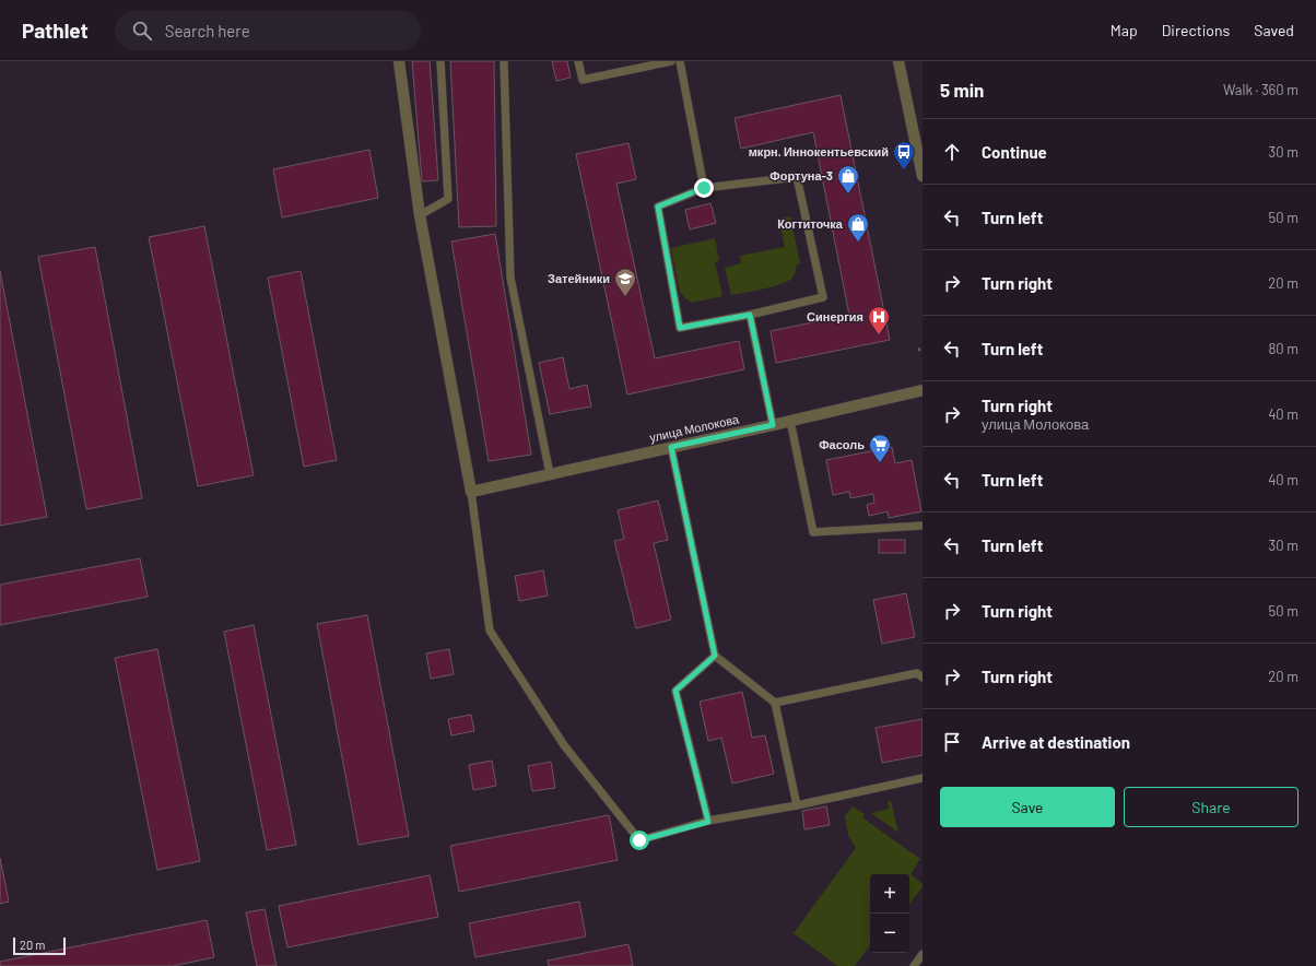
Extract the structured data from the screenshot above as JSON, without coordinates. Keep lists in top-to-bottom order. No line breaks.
{"streets":{"street":["улица Молокова"]},"places":{"bus stop":["мкрн. Иннокентьевский"],"shop":["Фортуна-3","Когтиточка"],"school or university":["Затейники"],"hospital":["Синергия"],"supermarket":["Фасоль"]},"scale_bar":"20 m","page":{"header":"Pathlet","search":"Search here","nav":["Map","Directions","Saved"],"heading":["5 min","Walk · 360 m"],"list":[["Continue","30 m"],["Turn left","50 m"],["Turn right","20 m"],["Turn left","80 m"],["Turn right","улица Молокова","40 m"],["Turn left","40 m"],["Turn left","30 m"],["Turn right","50 m"],["Turn right","20 m"],"Arrive at destination"],"buttons":["Save","Share"],"map_buttons":["+","−"],"scale":"20 m"}}
